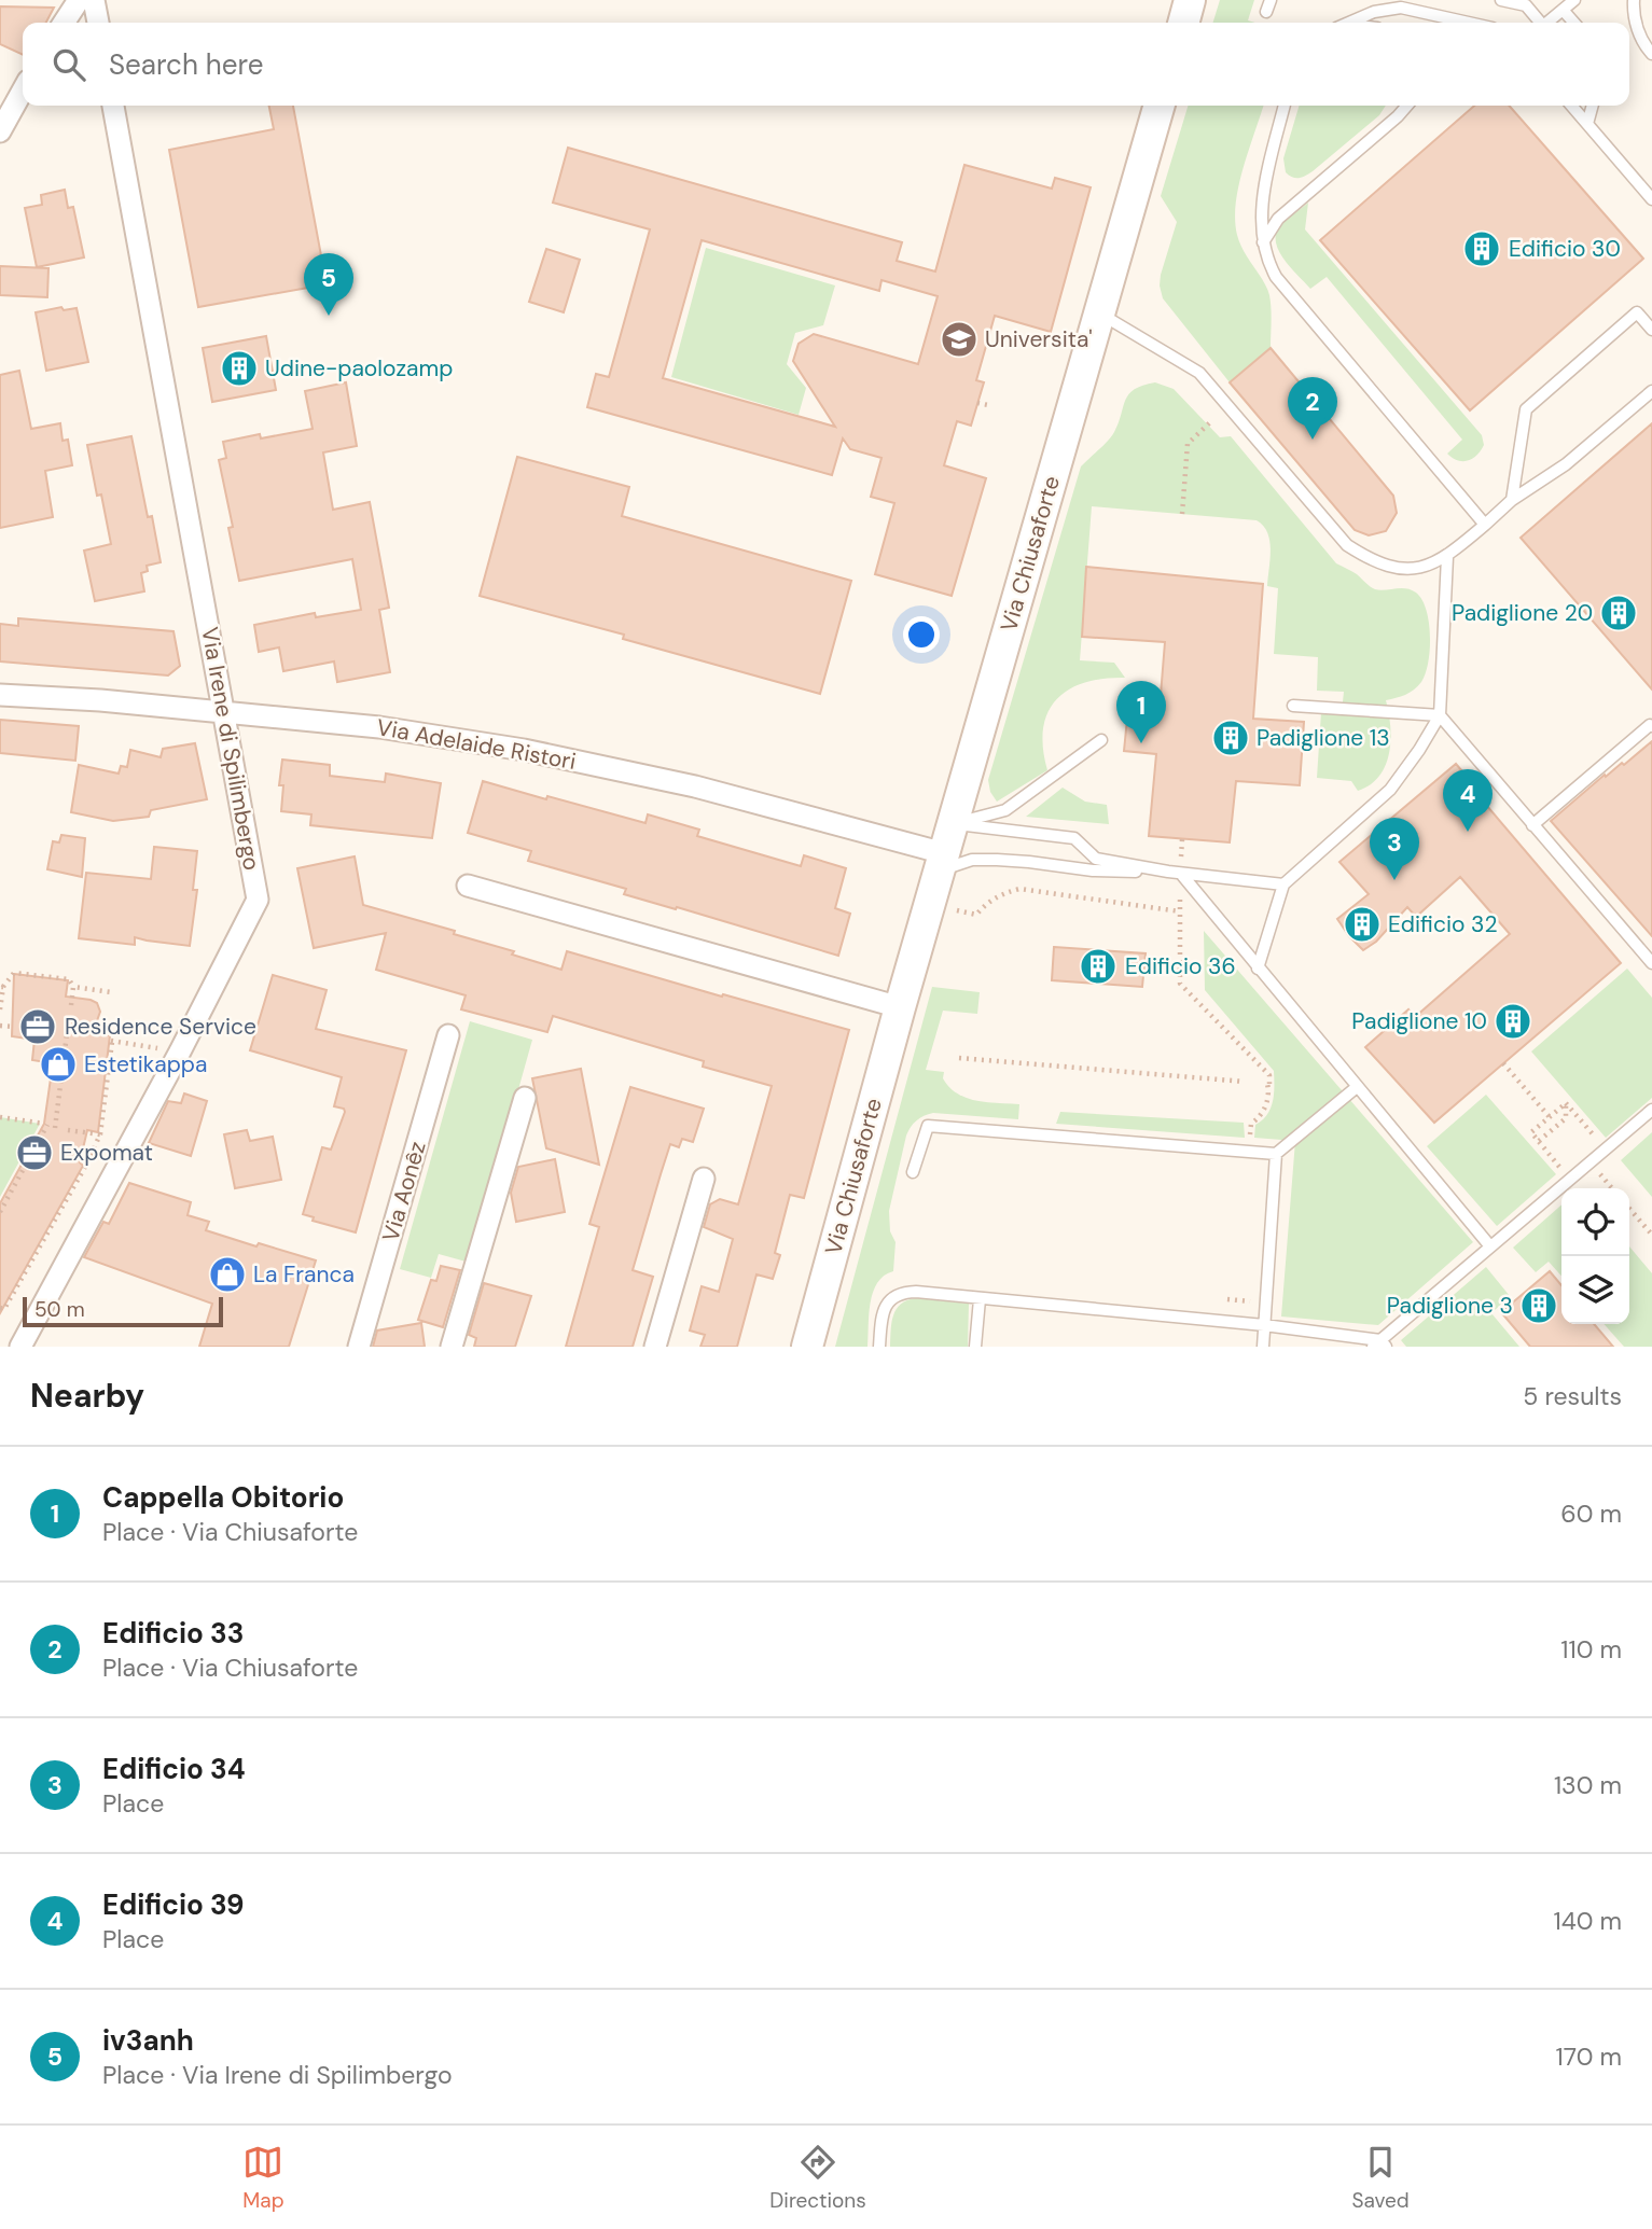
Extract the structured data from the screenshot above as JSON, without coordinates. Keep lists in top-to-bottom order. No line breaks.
{"streets":{"street":["Via Chiusaforte","Via Adelaide Ristori","Via Irene di Spilimbergo","Via Aonêz"]},"crossings":[["Via Chiusaforte","Via Adelaide Ristori"],["Via Adelaide Ristori","Via Irene di Spilimbergo"]],"places":{"building":["Edificio 30","Udine-paolozamp","Padiglione 20","Padiglione 13","Edificio 32","Edificio 36","Padiglione 10","Padiglione 3"],"school or university":["Universita'"],"office":["Residence Service","Expomat"],"shop":["Estetikappa","La Franca"]},"scale_bar":"50 m","page":{"search":"Search here","pins":["5","2","1","4","3"],"scale":"50 m","heading":["Nearby","5 results"],"list":[{"mark":"1","name":"Cappella Obitorio","note":"Place · Via Chiusaforte","value":"60 m"},{"mark":"2","name":"Edificio 33","note":"Place · Via Chiusaforte","value":"110 m"},{"mark":"3","name":"Edificio 34","note":"Place","value":"130 m"},{"mark":"4","name":"Edificio 39","note":"Place","value":"140 m"},{"mark":"5","name":"iv3anh","note":"Place · Via Irene di Spilimbergo","value":"170 m"}],"nav":["Map","Directions","Saved"]}}
